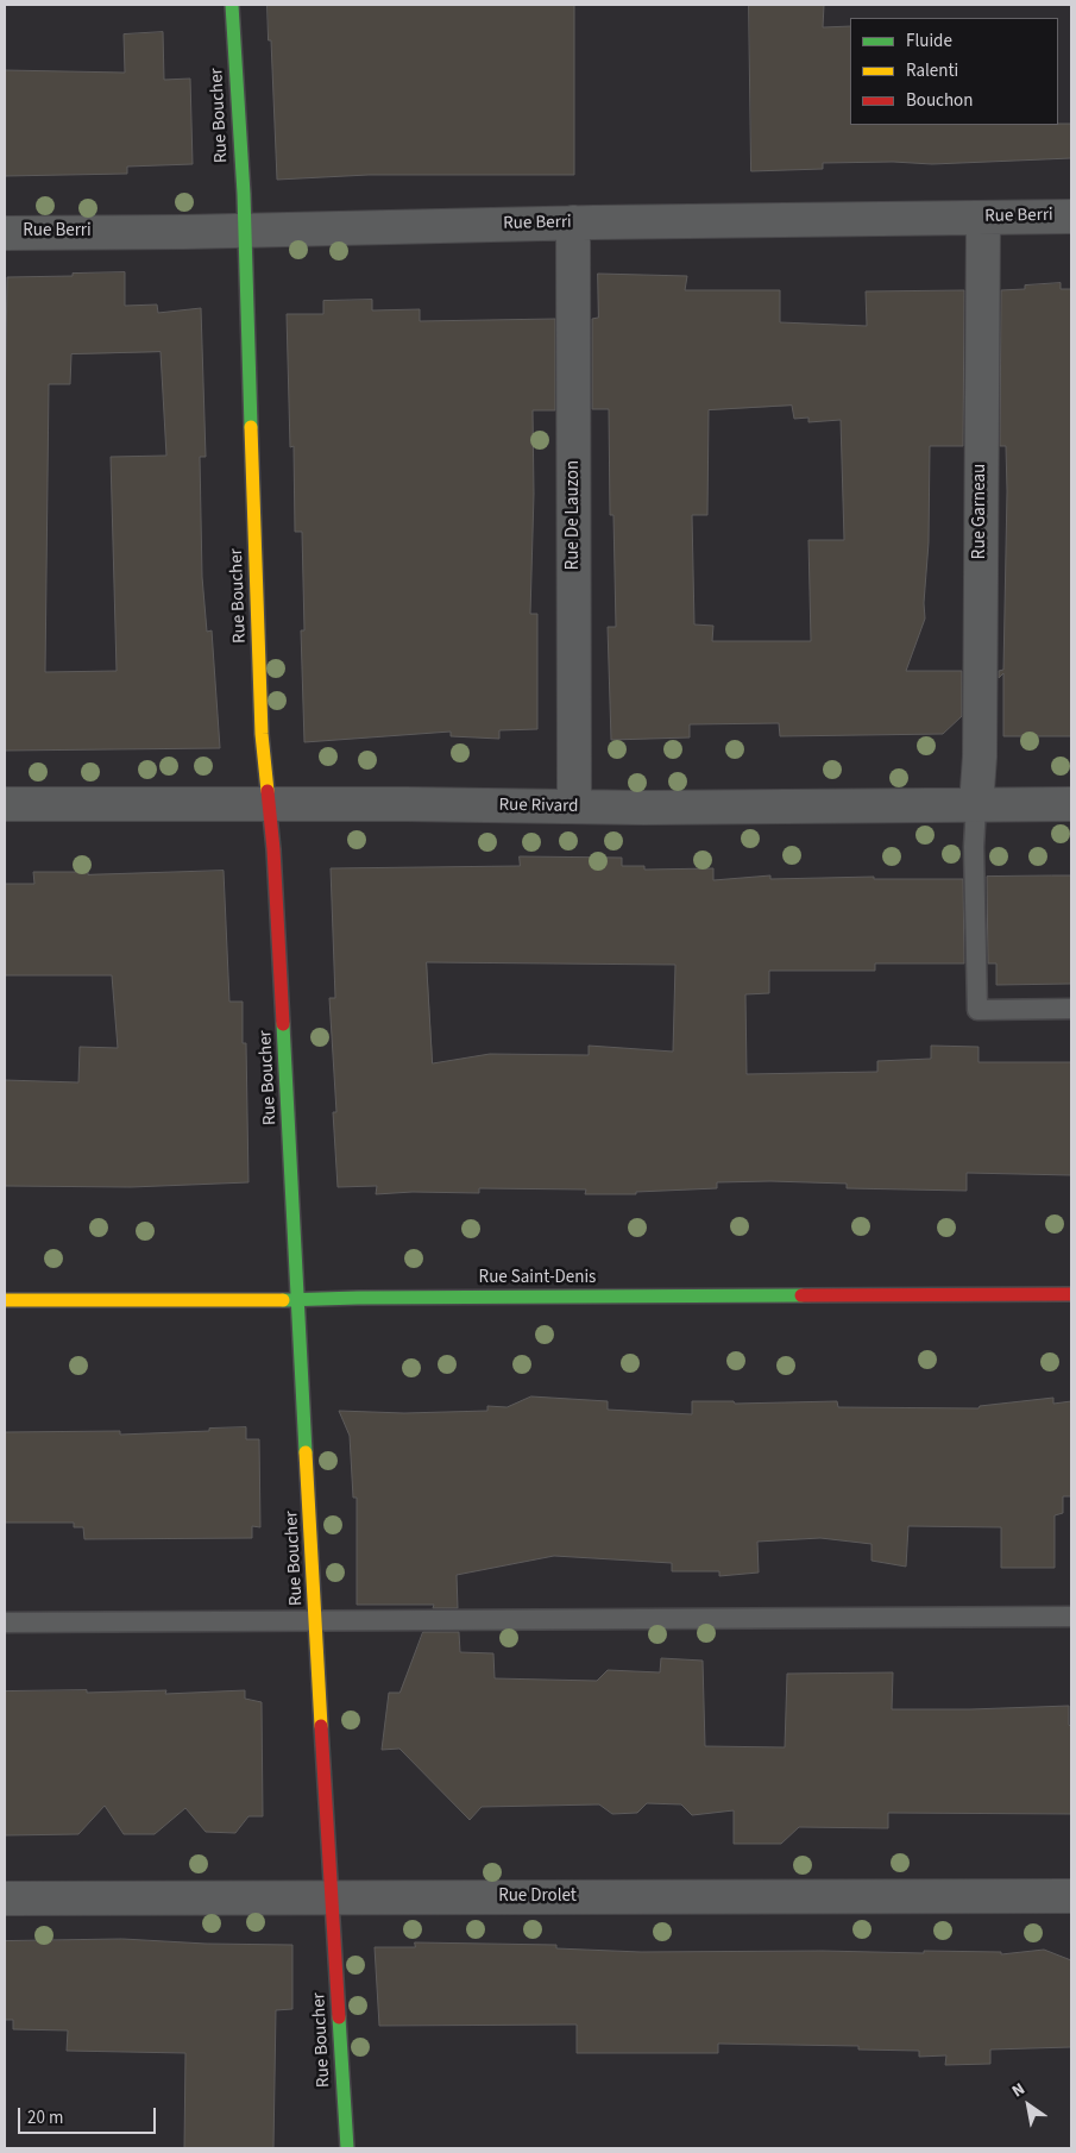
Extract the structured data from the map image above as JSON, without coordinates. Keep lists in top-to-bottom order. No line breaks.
{"streets":{"street":["Rue Boucher","Rue Berri","Rue Garneau","Rue De Lauzon","Rue Rivard","Rue Saint-Denis","Rue Drolet"]},"crossings":[["Rue Boucher","Rue Berri"],["Rue Boucher","Rue Rivard"],["Rue Boucher","Rue Saint-Denis"],["Rue Boucher","Rue Drolet"],["Rue Berri","Rue Garneau"],["Rue Berri","Rue De Lauzon"],["Rue Garneau","Rue Rivard"],["Rue De Lauzon","Rue Rivard"]],"legend":["Fluide","Ralenti","Bouchon"],"scale_bar":"20 m","north":"top left"}
